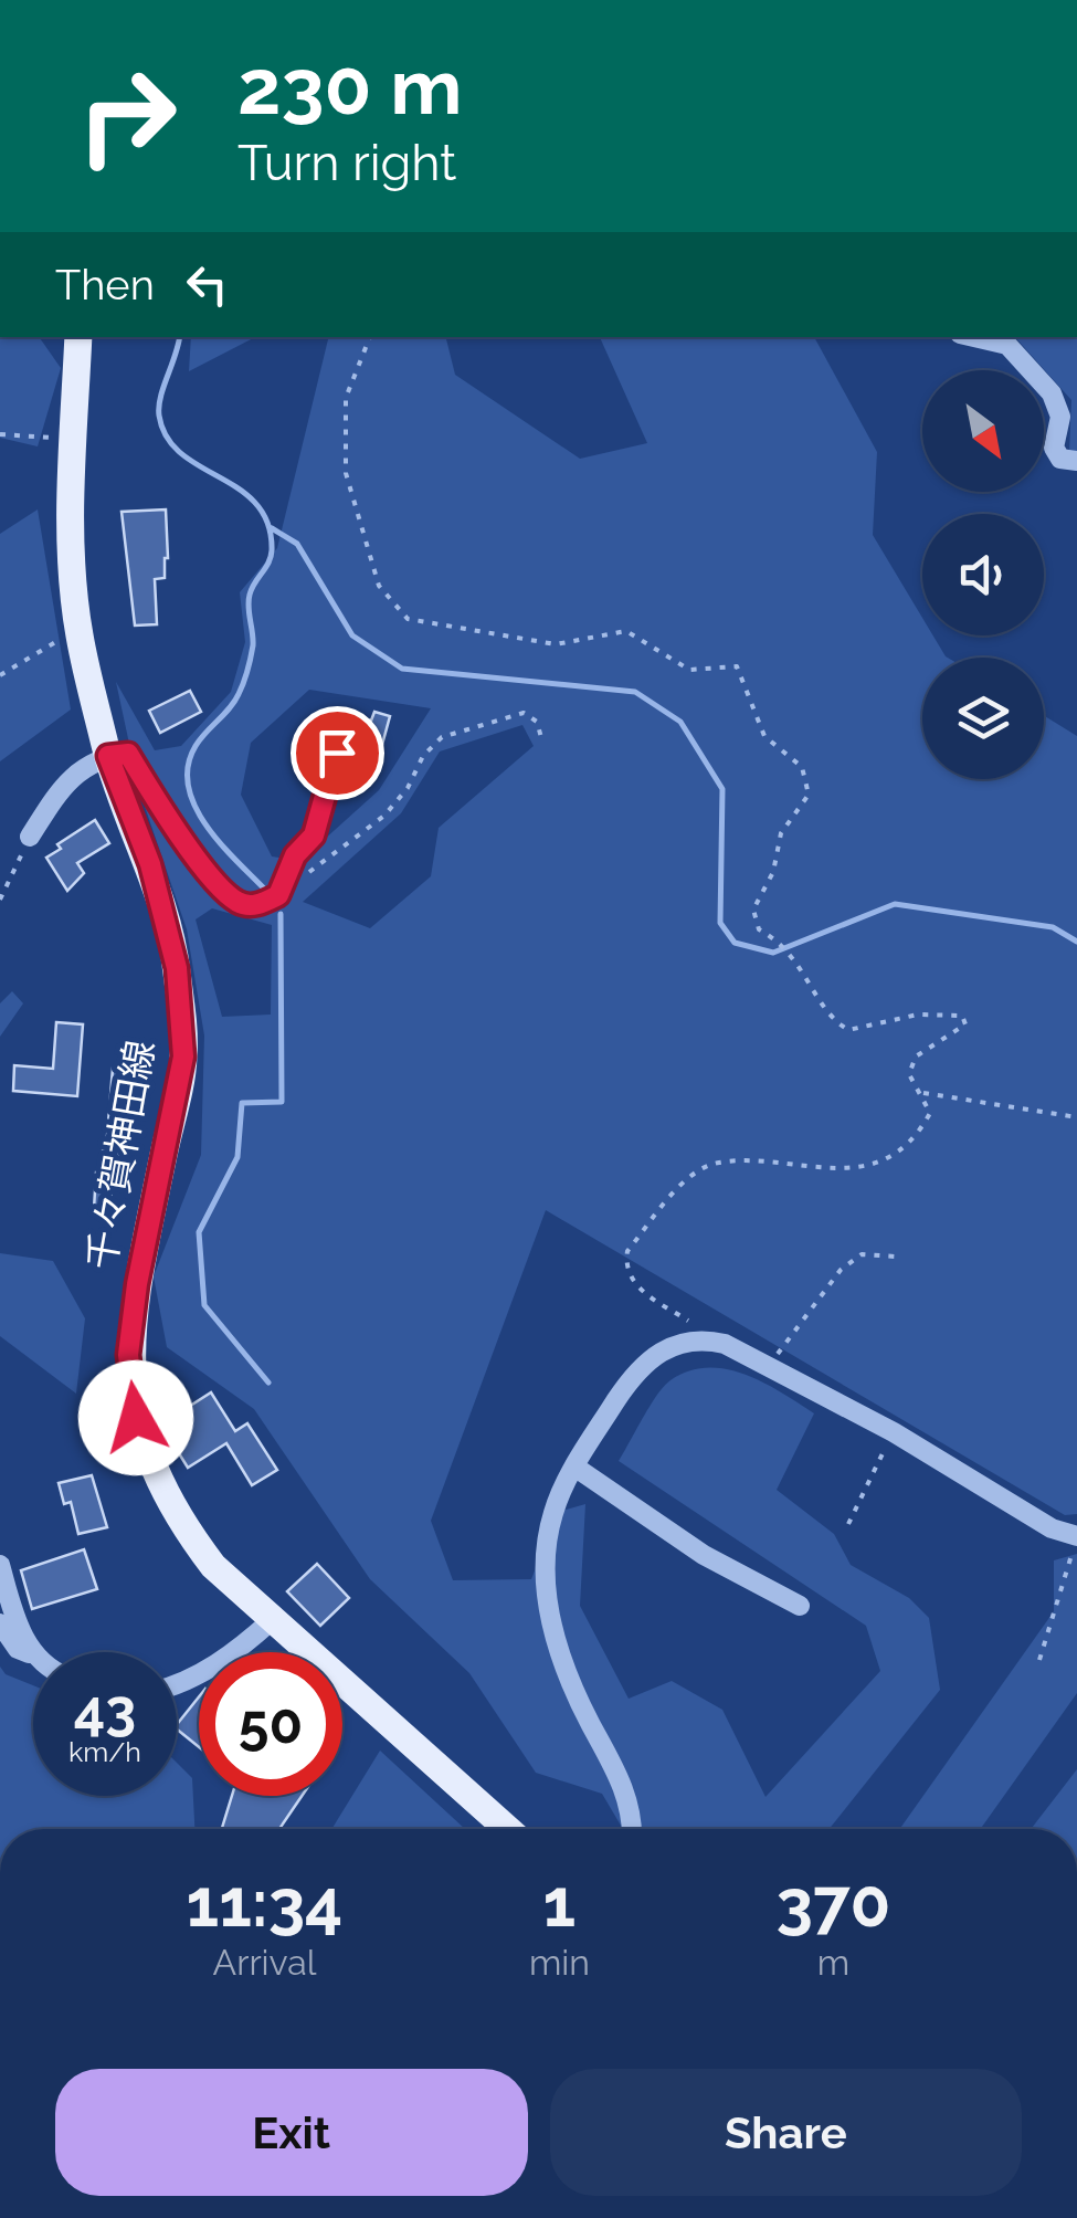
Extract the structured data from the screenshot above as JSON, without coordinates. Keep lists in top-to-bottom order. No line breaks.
{"streets":{"main road":["千々賀神田線"]},"north":"bottom right","page":{"turn":["230 m","Turn right"],"then":"Then","speed":"43 km/h","limit":"50","eta":["11:34","Arrival","1","min","370","m"],"buttons":["Exit","Share"]}}
